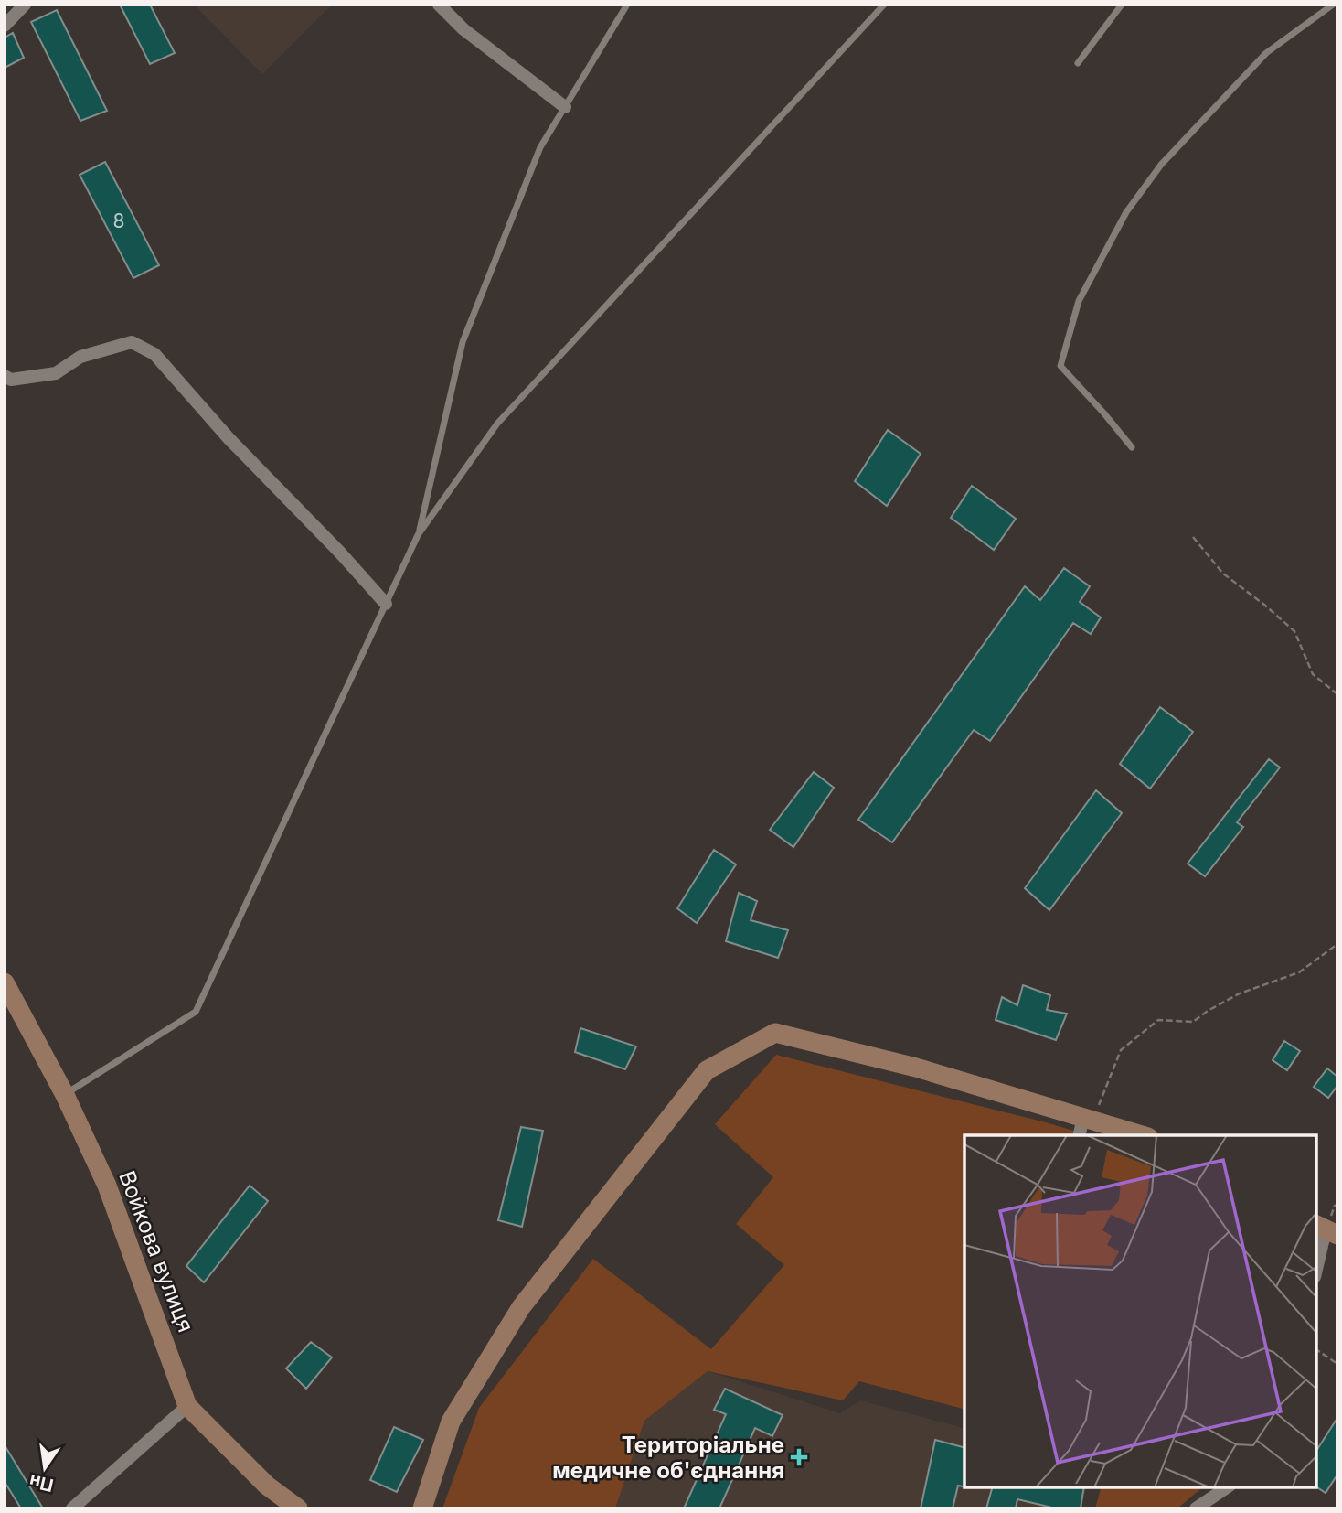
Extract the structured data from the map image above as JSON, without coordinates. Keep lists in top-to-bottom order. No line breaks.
{"streets":{"street":["Войкова вулиця"]},"places":{"health":["Територіальне медичне об'єднання"]},"house_numbers":["8"],"north":"bottom"}
